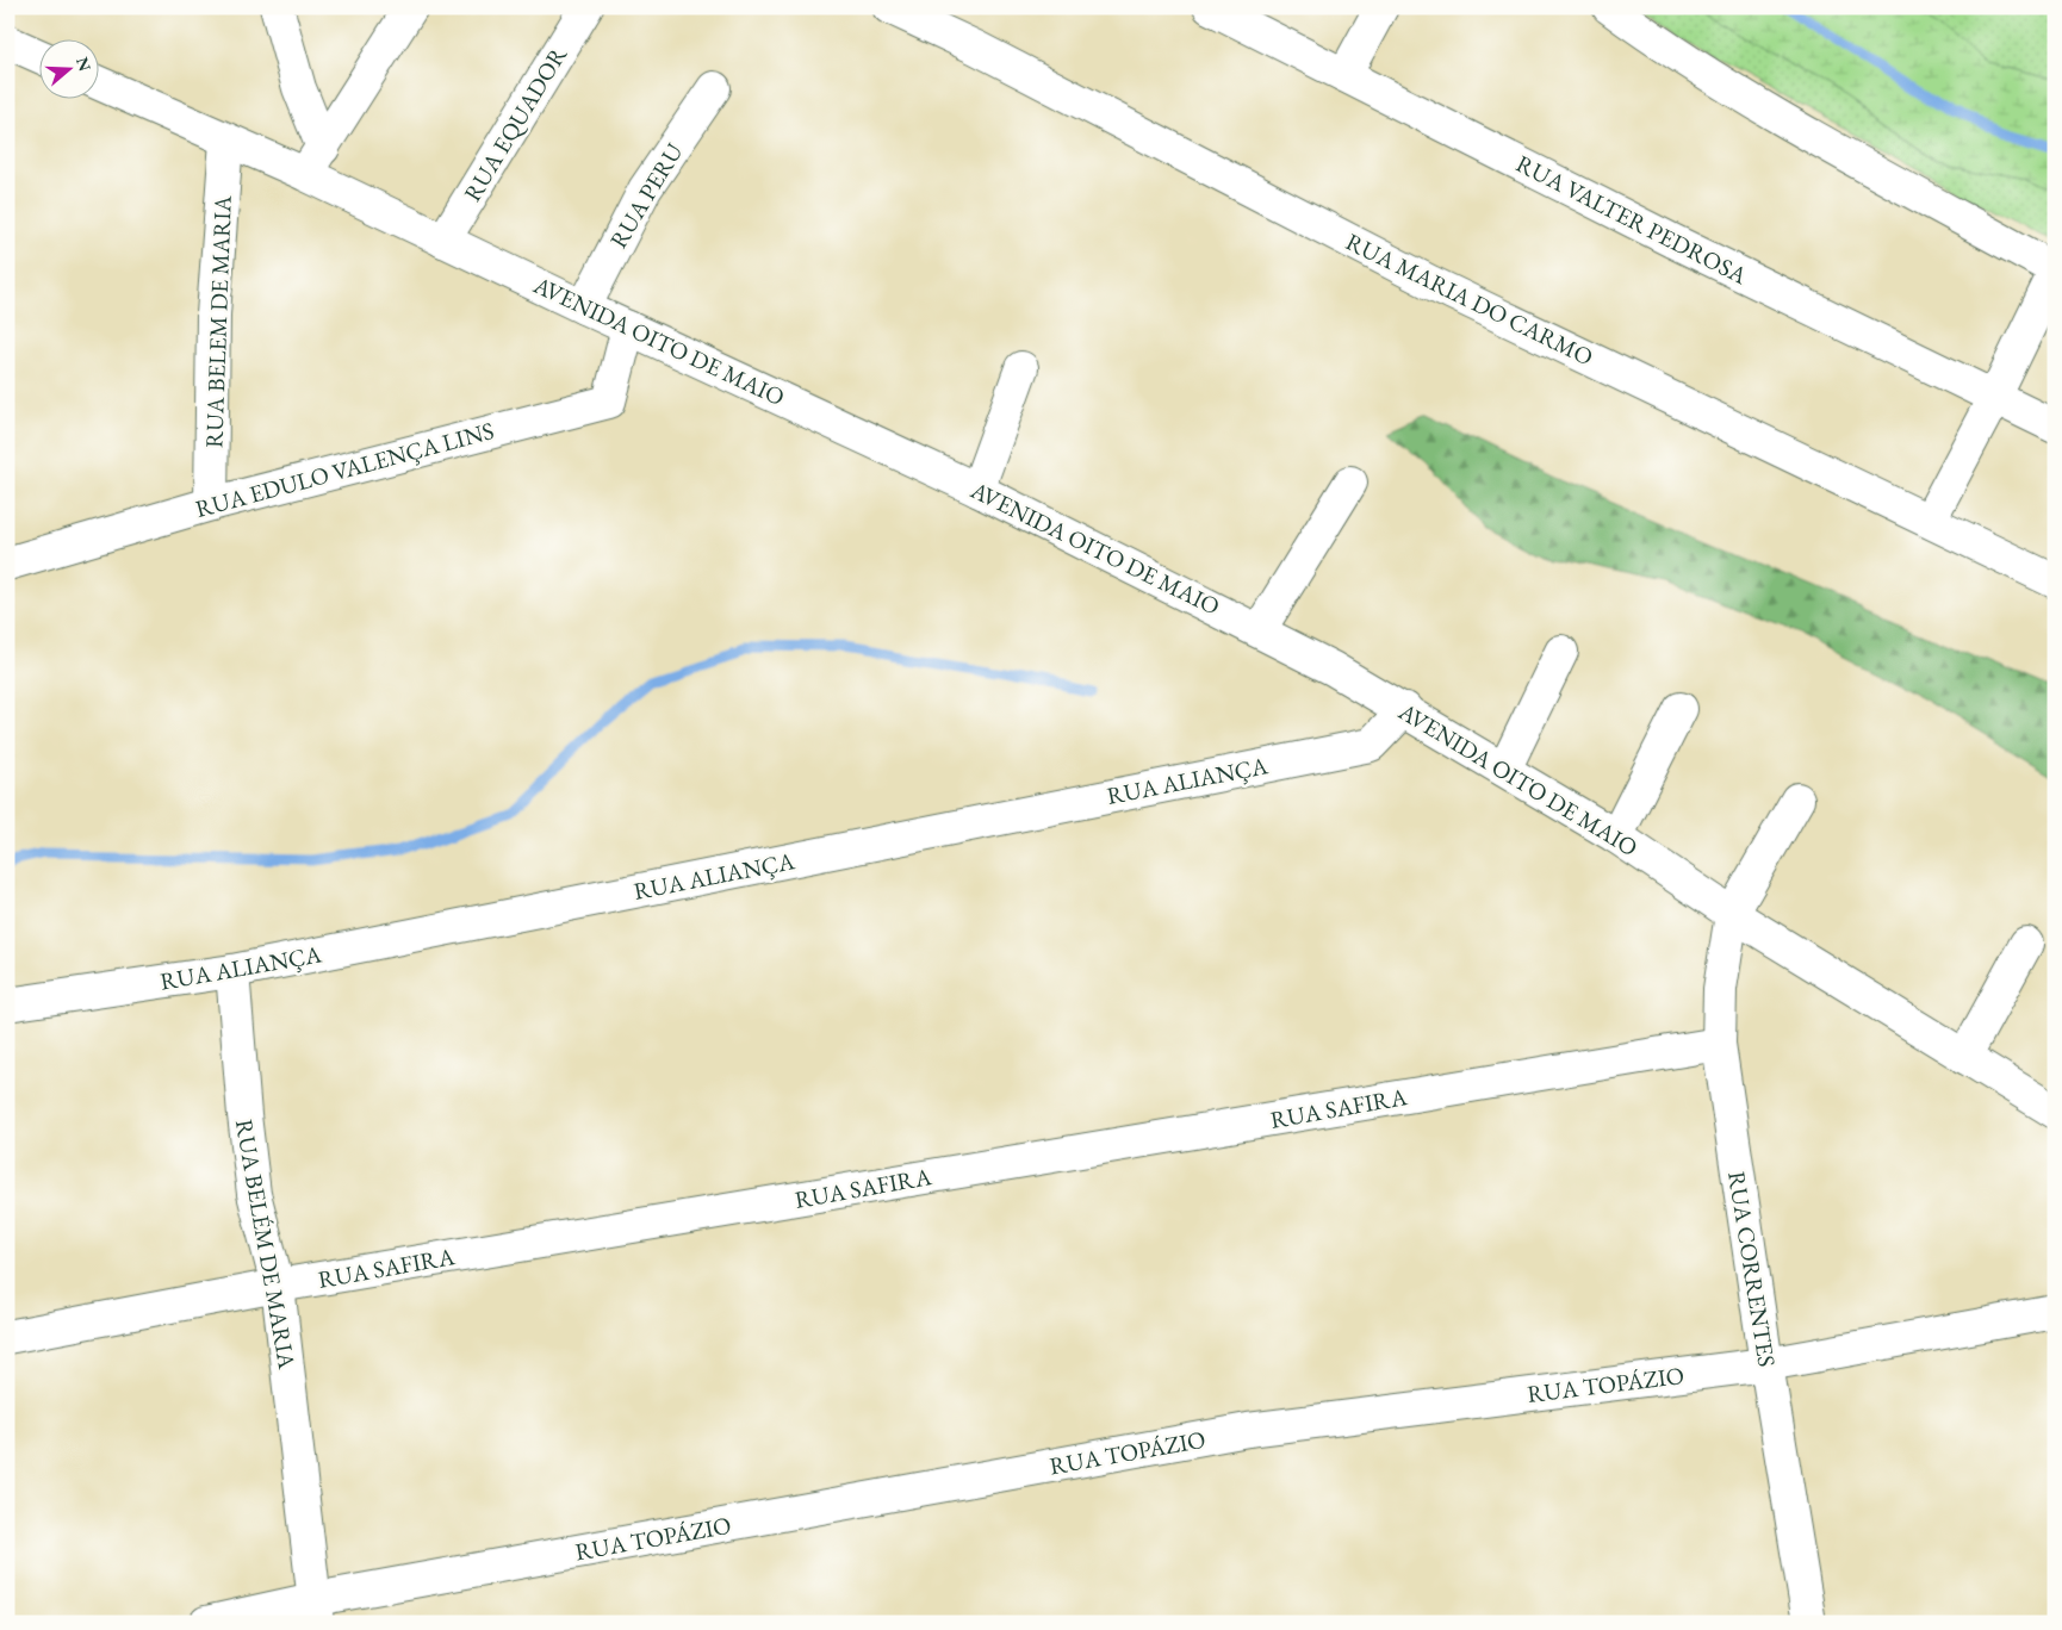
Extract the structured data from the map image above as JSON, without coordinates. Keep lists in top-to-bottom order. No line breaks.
{"streets":{"street":["RUA EQUADOR","RUA PERU","RUA VALTER PEDROSA","RUA MARIA DO CARMO","RUA BELEM DE MARIA","AVENIDA OITO DE MAIO","RUA EDULO VALENÇA LINS","RUA ALIANÇA","RUA SAFIRA","RUA BELÉM DE MARIA","RUA CORRENTES","RUA TOPÁZIO"]},"crossings":[["RUA EQUADOR","AVENIDA OITO DE MAIO"],["RUA PERU","AVENIDA OITO DE MAIO"],["RUA BELEM DE MARIA","AVENIDA OITO DE MAIO"],["RUA BELEM DE MARIA","RUA EDULO VALENÇA LINS"],["AVENIDA OITO DE MAIO","RUA EDULO VALENÇA LINS"],["AVENIDA OITO DE MAIO","RUA ALIANÇA"],["AVENIDA OITO DE MAIO","RUA CORRENTES"],["RUA ALIANÇA","RUA BELÉM DE MARIA"],["RUA SAFIRA","RUA BELÉM DE MARIA"],["RUA SAFIRA","RUA CORRENTES"],["RUA BELÉM DE MARIA","RUA TOPÁZIO"],["RUA CORRENTES","RUA TOPÁZIO"]],"north":"right"}
